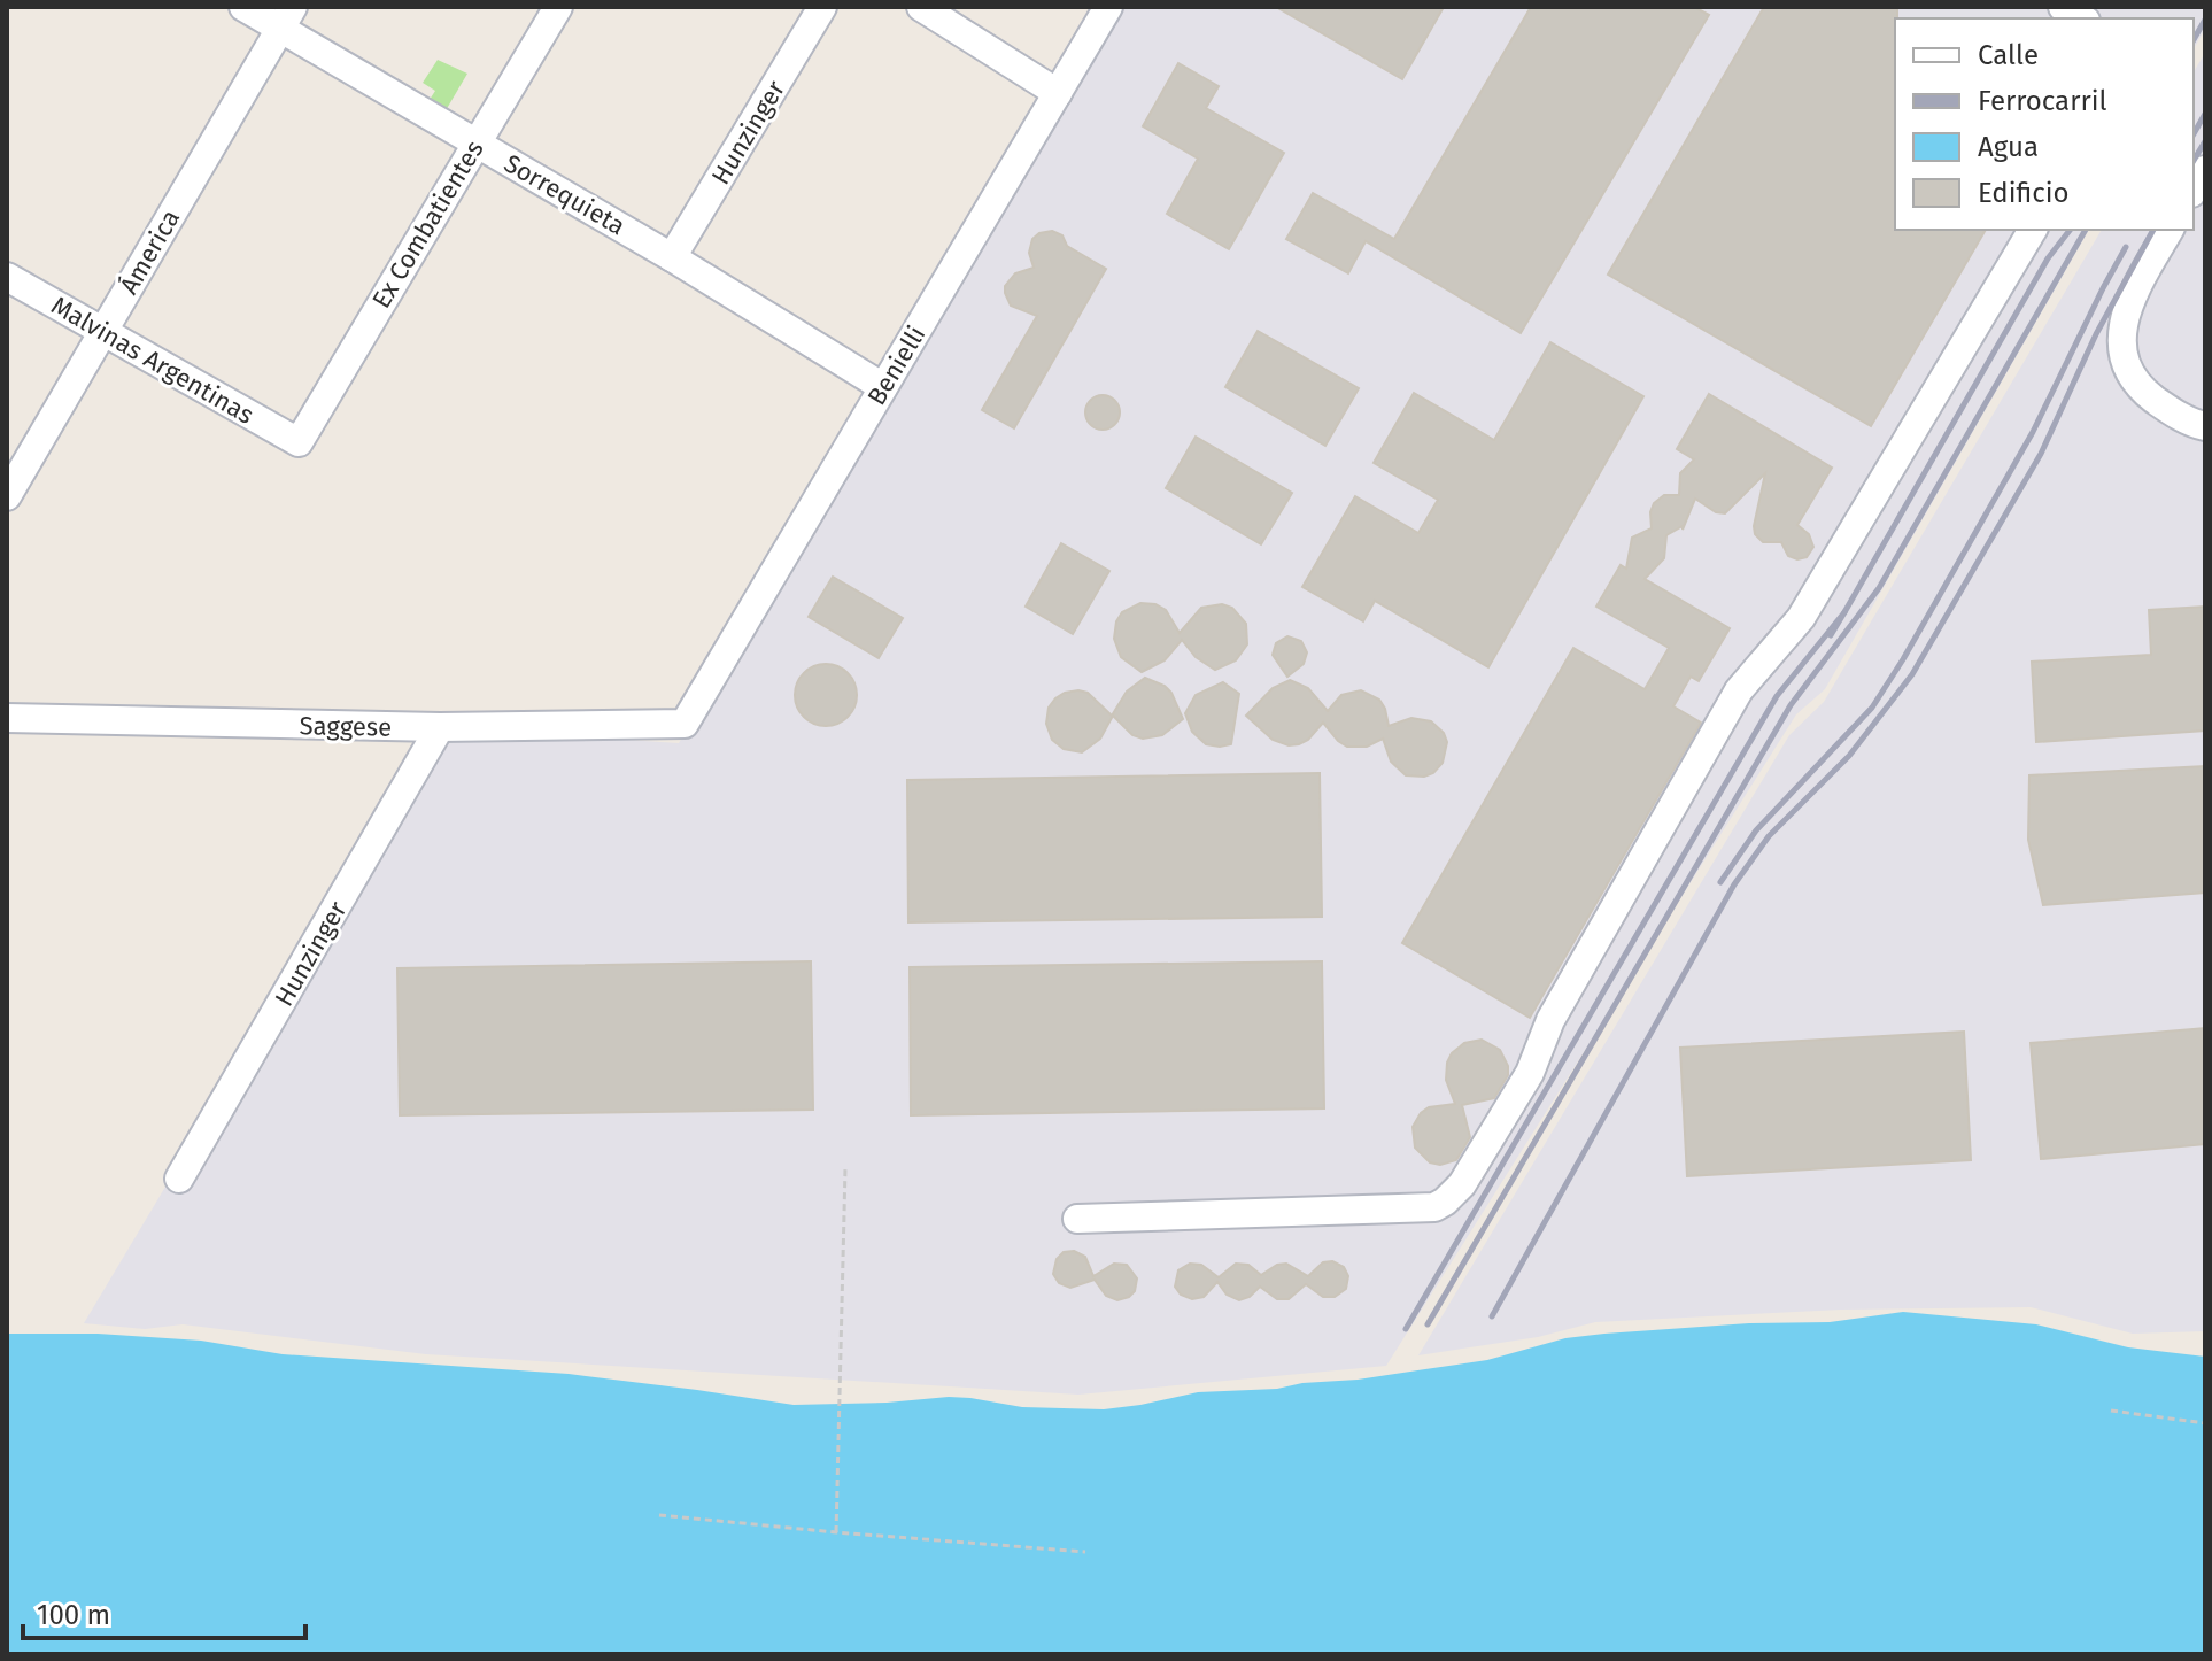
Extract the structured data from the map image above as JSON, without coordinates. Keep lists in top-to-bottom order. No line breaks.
{"streets":{"street":["Hunzinger","Sorrequieta","Ex Combatientes","Ámerica","Malvinas Argentinas","Benielli","Saggese"]},"crossings":[["Hunzinger","Sorrequieta"],["Hunzinger","Saggese"],["Sorrequieta","Ex Combatientes"],["Sorrequieta","Ámerica"],["Sorrequieta","Benielli"],["Ex Combatientes","Malvinas Argentinas"],["Ámerica","Malvinas Argentinas"],["Benielli","Saggese"]],"legend":["Calle","Ferrocarril","Agua","Edificio"],"scale_bar":"100 m"}
